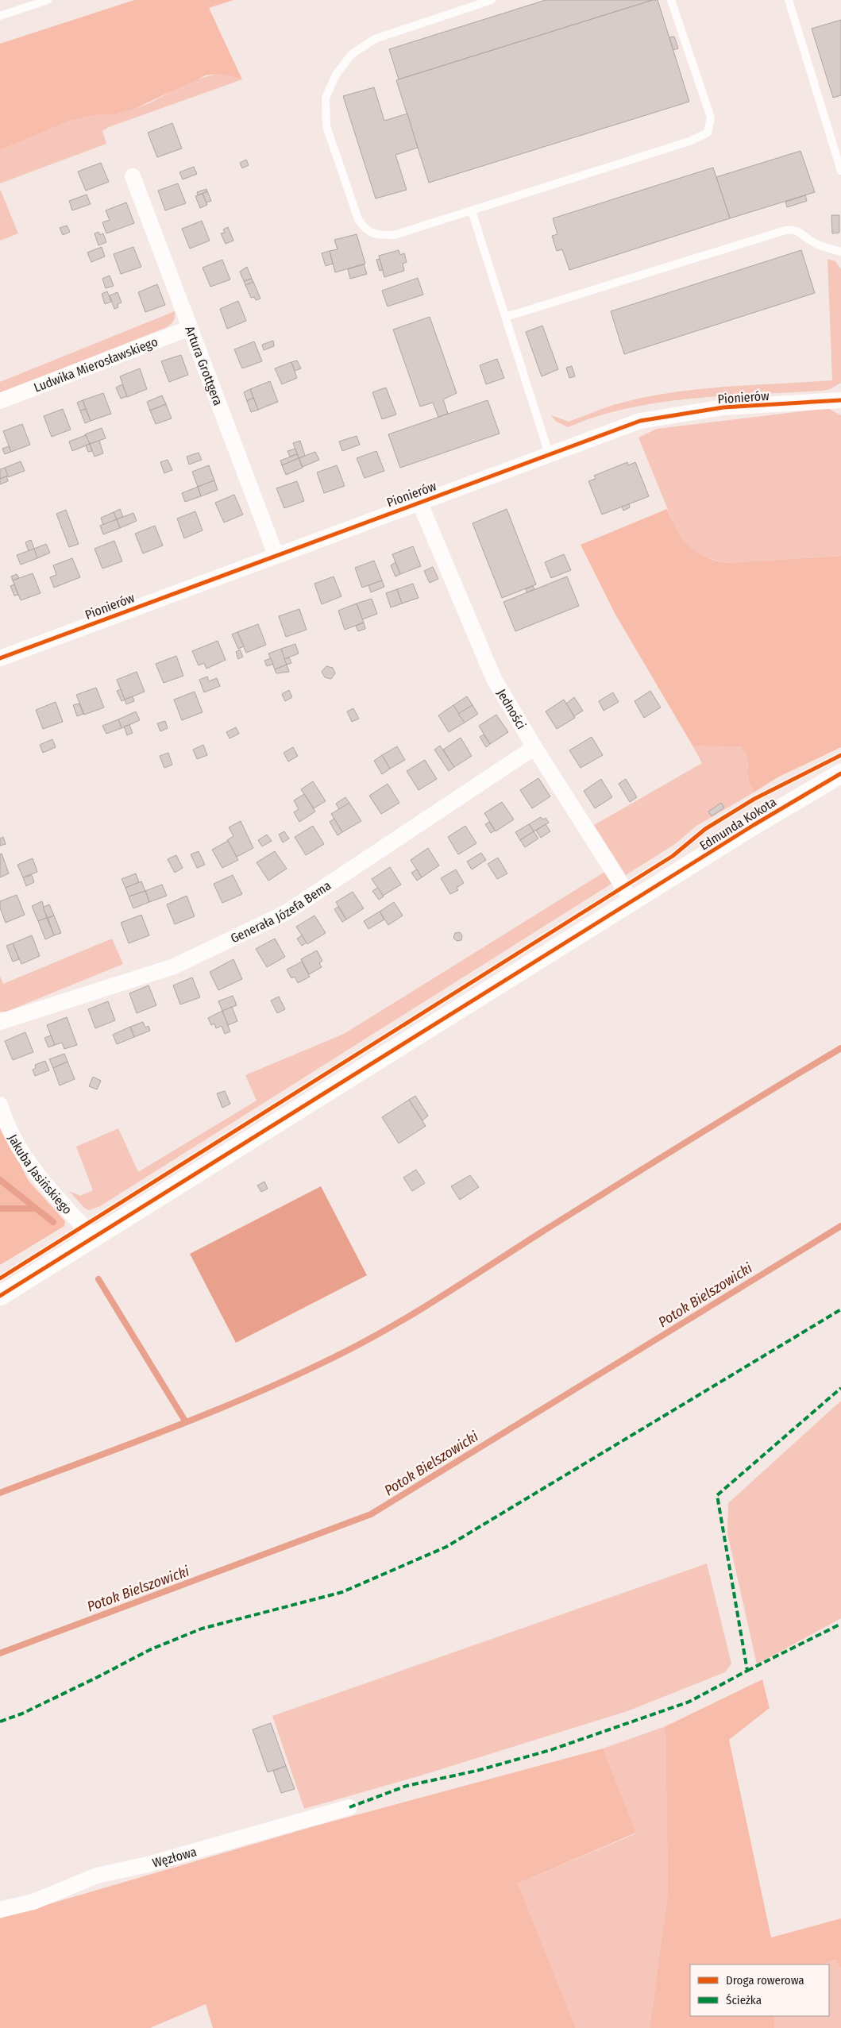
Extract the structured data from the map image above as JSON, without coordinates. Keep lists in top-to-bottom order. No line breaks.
{"streets":{"street":["Ludwika Mierosławskiego","Artura Grottgera","Pionierów","Jedności","Edmunda Kokota","Generała Józefa Bema","Jakuba Jasińskiego","Węzłowa"]},"crossings":[["Ludwika Mierosławskiego","Artura Grottgera"],["Artura Grottgera","Pionierów"],["Pionierów","Jedności"],["Jedności","Edmunda Kokota"],["Jedności","Generała Józefa Bema"],["Edmunda Kokota","Jakuba Jasińskiego"]],"water":["Potok Bielszowicki"],"legend":["Droga rowerowa","Ścieżka"]}
